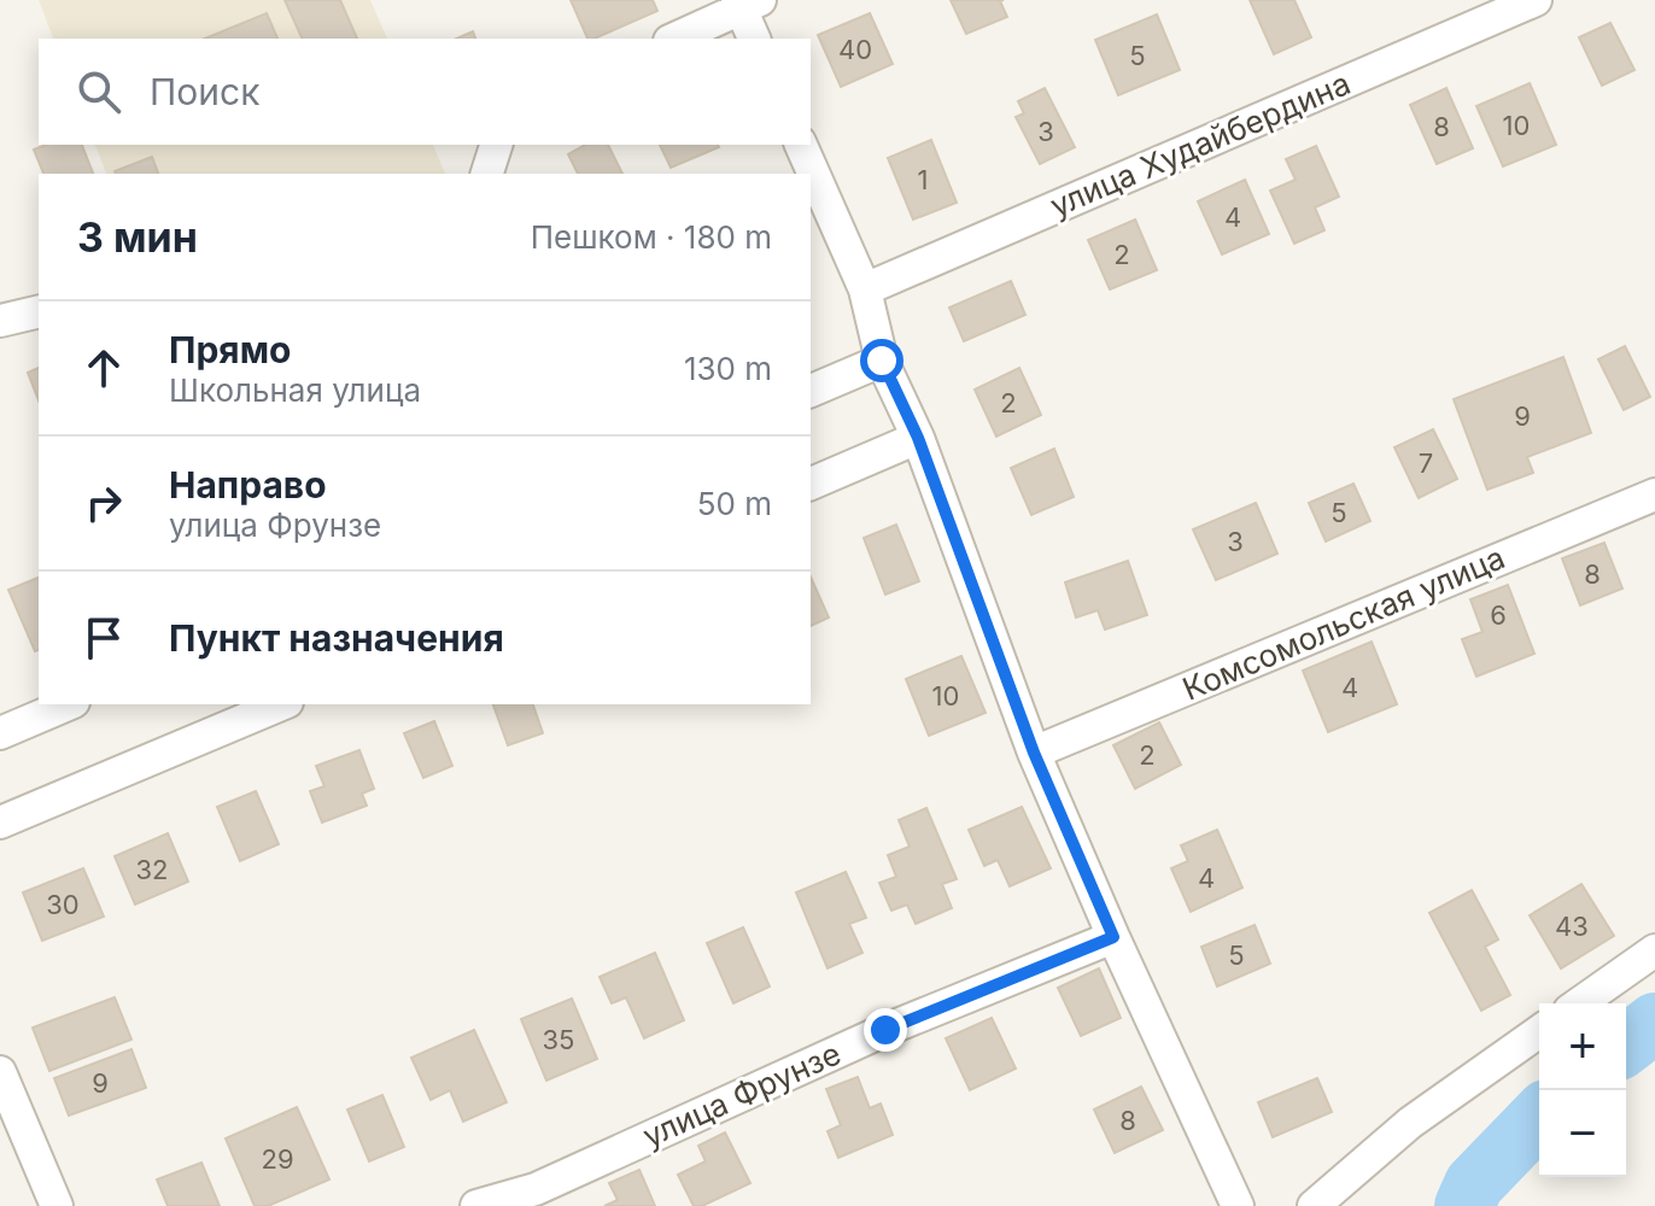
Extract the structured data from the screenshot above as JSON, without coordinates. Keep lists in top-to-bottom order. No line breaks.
{"streets":{"street":["улица Худайбердина","Комсомольская улица","улица Фрунзе"]},"house_numbers":["40","5","10","8","3","1","4","2","2","9","7","5","3","8","6","4","10","2","32","4","30","43","5","35","9","8","29"],"page":{"search":"Поиск","heading":["3 мин","Пешком · 180 m"],"list":[["Прямо","Школьная улица","130 m"],["Направо","улица Фрунзе","50 m"],"Пункт назначения"],"map_buttons":["+","−"]}}
